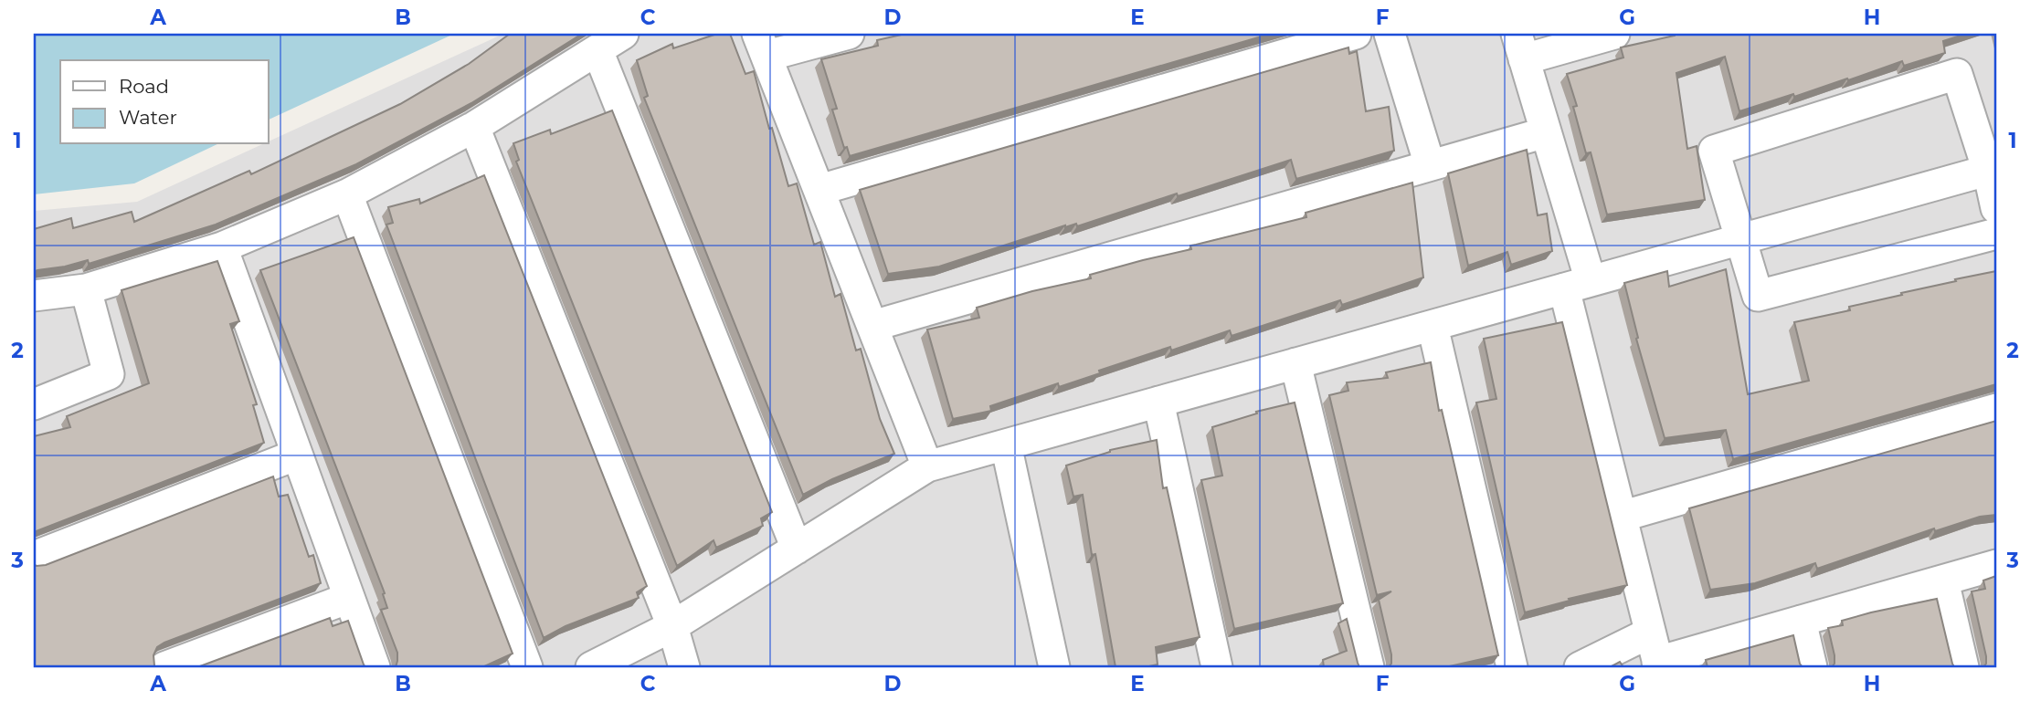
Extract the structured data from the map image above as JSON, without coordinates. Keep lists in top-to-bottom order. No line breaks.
{"legend":["Road","Water"],"grid":{"columns":["A","B","C","D","E","F","G","H"],"rows":["1","2","3"]}}
